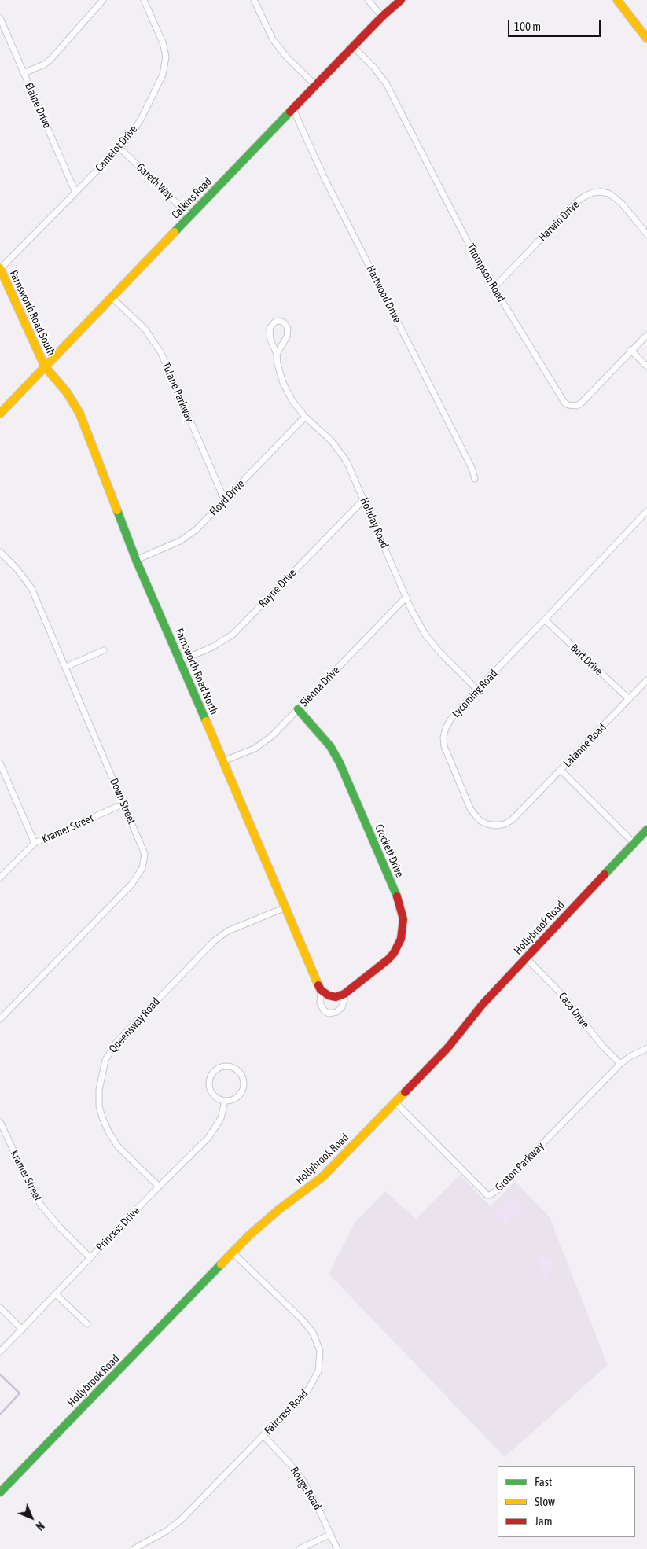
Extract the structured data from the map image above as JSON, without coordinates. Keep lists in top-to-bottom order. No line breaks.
{"streets":{"street":["Elaine Drive","Camelot Drive","Gareth Way","Calkins Road","Harwin Drive","Thompson Road","Hartwood Drive","Farnsworth Road South","Tulane Parkway","Floyd Drive","Holiday Road","Rayne Drive","Burt Drive","Farnsworth Road North","Sienna Drive","Lycoming Road","Lalanne Road","Down Street","Kramer Street","Crockett Drive","Hollybrook Road","Casa Drive","Queensway Road","Groton Parkway","Princess Drive","Faircrest Road","Rouge Road"]},"crossings":[["Elaine Drive","Camelot Drive"],["Camelot Drive","Gareth Way"],["Camelot Drive","Farnsworth Road South"],["Gareth Way","Calkins Road"],["Calkins Road","Thompson Road"],["Calkins Road","Hartwood Drive"],["Calkins Road","Farnsworth Road South"],["Calkins Road","Tulane Parkway"],["Calkins Road","Farnsworth Road North"],["Harwin Drive","Thompson Road"],["Farnsworth Road South","Farnsworth Road North"],["Tulane Parkway","Floyd Drive"],["Floyd Drive","Holiday Road"],["Floyd Drive","Farnsworth Road North"],["Holiday Road","Rayne Drive"],["Holiday Road","Sienna Drive"],["Holiday Road","Lycoming Road"],["Rayne Drive","Farnsworth Road North"],["Burt Drive","Lycoming Road"],["Burt Drive","Lalanne Road"],["Farnsworth Road North","Sienna Drive"],["Farnsworth Road North","Queensway Road"],["Sienna Drive","Crockett Drive"],["Lycoming Road","Lalanne Road"],["Lalanne Road","Hollybrook Road"],["Down Street","Kramer Street"],["Kramer Street","Princess Drive"],["Hollybrook Road","Casa Drive"],["Hollybrook Road","Groton Parkway"],["Hollybrook Road","Faircrest Road"],["Casa Drive","Groton Parkway"],["Queensway Road","Princess Drive"],["Faircrest Road","Rouge Road"]],"legend":["Fast","Slow","Jam"],"scale_bar":"100 m","north":"bottom right"}
